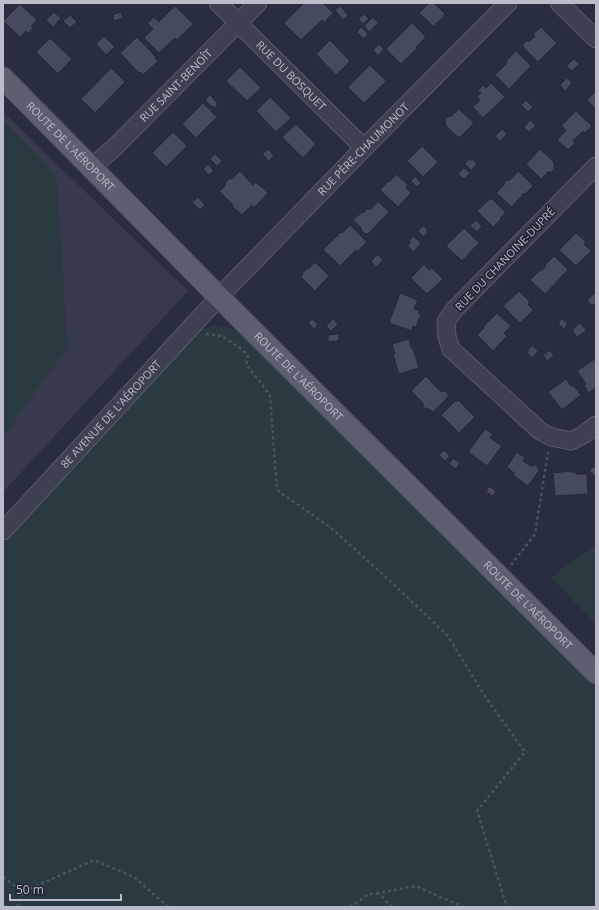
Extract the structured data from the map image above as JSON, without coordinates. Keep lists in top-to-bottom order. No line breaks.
{"streets":{"main road":["ROUTE DE L'AÉROPORT"],"street":["RUE DU BOSQUET","RUE SAINT-BENOÎT","RUE PÈRE-CHAUMONOT","RUE DU CHANOINE-DUPRÉ","8E AVENUE DE L'AÉROPORT"]},"crossings":[["RUE DU BOSQUET","RUE SAINT-BENOÎT"],["RUE DU BOSQUET","RUE PÈRE-CHAUMONOT"],["RUE SAINT-BENOÎT","ROUTE DE L'AÉROPORT"],["ROUTE DE L'AÉROPORT","RUE PÈRE-CHAUMONOT"],["ROUTE DE L'AÉROPORT","8E AVENUE DE L'AÉROPORT"],["RUE PÈRE-CHAUMONOT","8E AVENUE DE L'AÉROPORT"]],"scale_bar":"50 m"}
